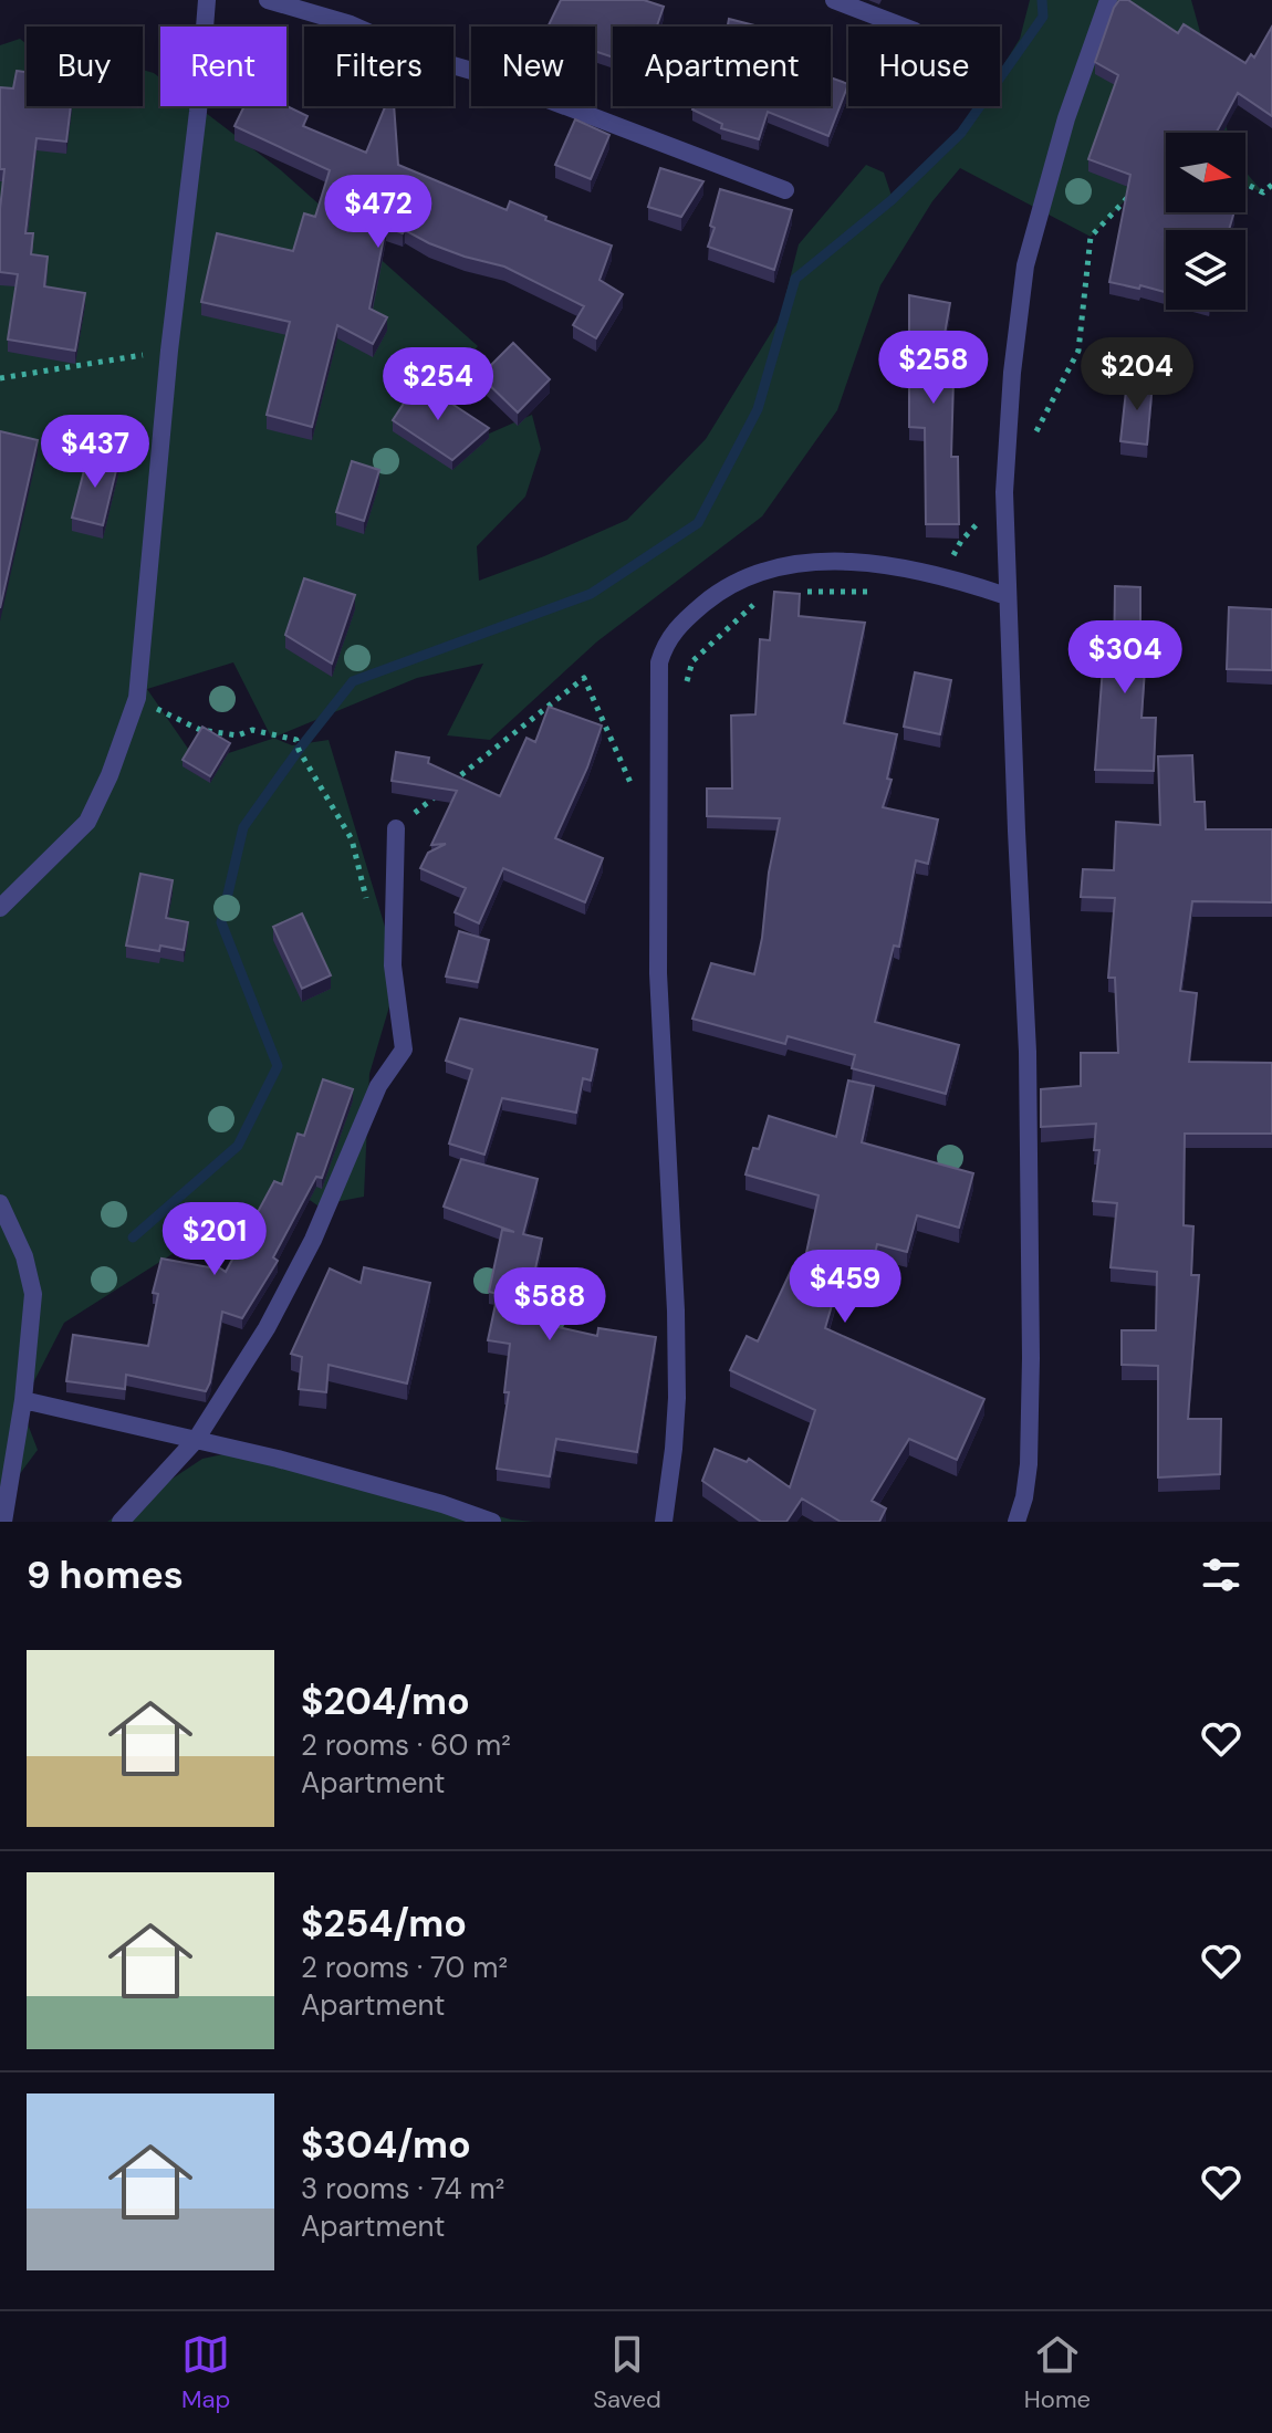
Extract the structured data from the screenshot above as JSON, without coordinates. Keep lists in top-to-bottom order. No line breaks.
{"north":"right","page":{"chip":["Buy","Rent","Filters","New","Apartment","House"],"price":["$472","$258","$204","$254","$437","$304","$201","$459","$588"],"heading":"9 homes","list":[{"name":"$204/mo","note":"2 rooms · 60 m² · Apartment"},{"name":"$254/mo","note":"2 rooms · 70 m² · Apartment"},{"name":"$304/mo","note":"3 rooms · 74 m² · Apartment"}],"tabs":["Map","Saved","Home"]}}
